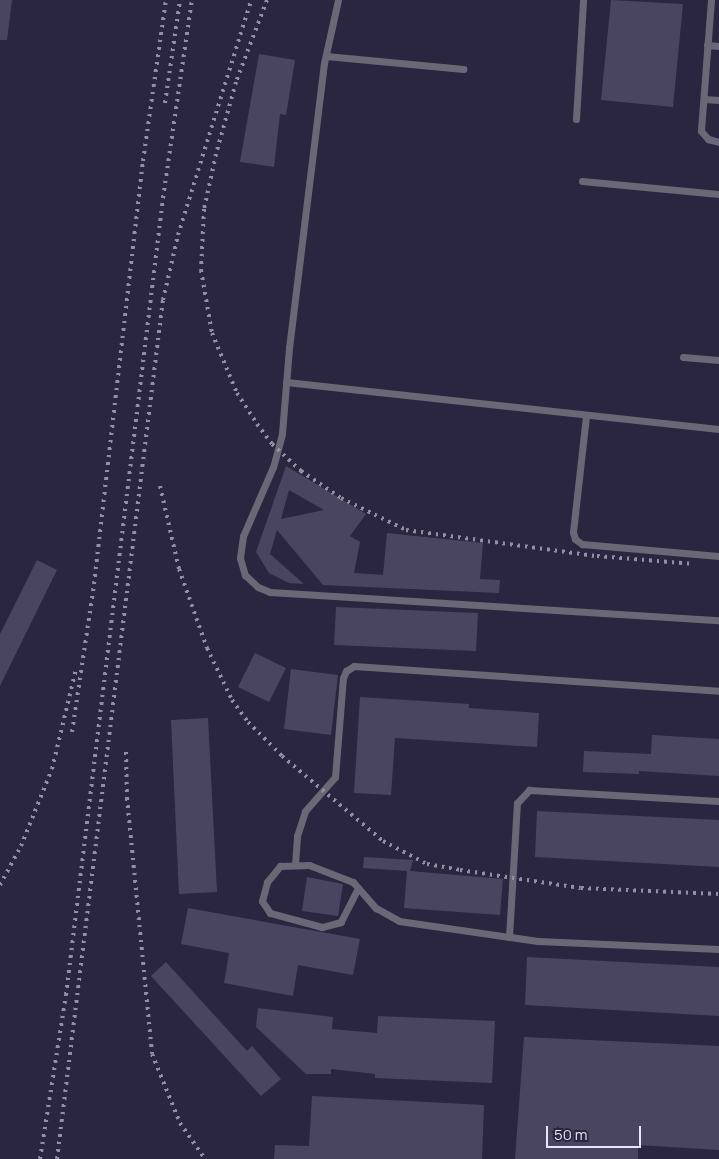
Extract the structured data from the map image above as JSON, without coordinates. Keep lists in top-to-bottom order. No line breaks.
{"scale_bar":"50 m"}
